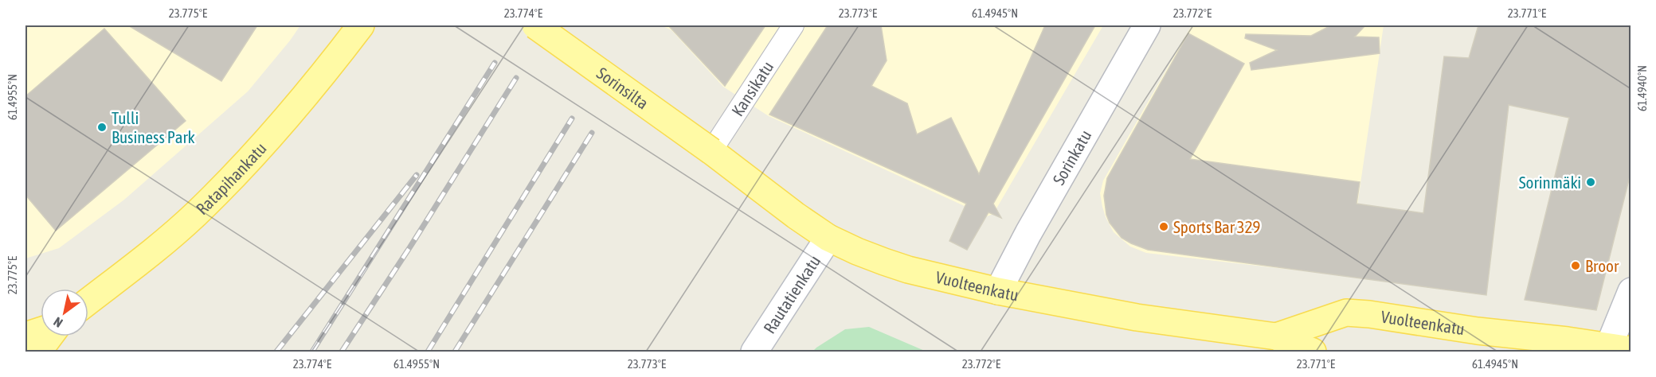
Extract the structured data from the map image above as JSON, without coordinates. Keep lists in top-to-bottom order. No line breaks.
{"streets":{"main road":["Sorinsilta","Ratapihankatu","Vuolteenkatu"],"street":["Sorinkatu","Rautatienkatu"],"lane":["Kansikatu"]},"crossings":[["Sorinsilta","Kansikatu"],["Sorinsilta","Vuolteenkatu"],["Kansikatu","Vuolteenkatu"],["Sorinkatu","Vuolteenkatu"],["Vuolteenkatu","Rautatienkatu"]],"places":["Tulli Business Park","Sorinmäki","Sports Bar 329","Broor"],"north":"bottom left","coordinates":["23.775°E","23.774°E","23.773°E","61.4945°N","23.772°E","23.771°E","61.4940°N","61.4955°N"]}
